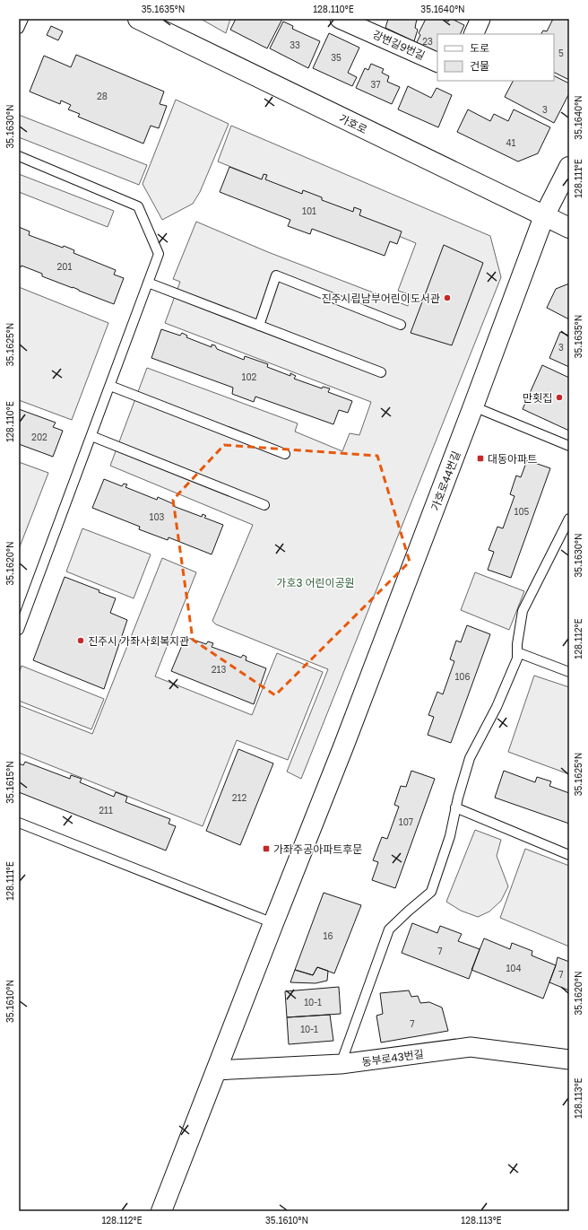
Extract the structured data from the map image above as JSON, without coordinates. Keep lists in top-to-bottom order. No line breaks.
{"streets":{"street":["강변길9번길","가호로","가호로44번길","동부로43번길"]},"crossings":[["가호로","가호로44번길"]],"parks":["가호3 어린이공원"],"places":{"other":["진주시립남부어린이도서관","만횟집","진주시 가좌사회복지관"],"transit":["대동아파트","가좌주공아파트후문"]},"house_numbers":["23","33","5","35","37","28","3","41","101","201","3","102","202","105","103","213","106","212","211","107","16","7","104","7","10-1","7","10-1"],"legend":["도로","건물"],"coordinates":["35.1635°N","128.110°E","35.1640°N","35.1630°N","128.111°E","35.1625°N","35.1620°N","128.112°E","35.1615°N","35.1610°N","128.113°E"]}
